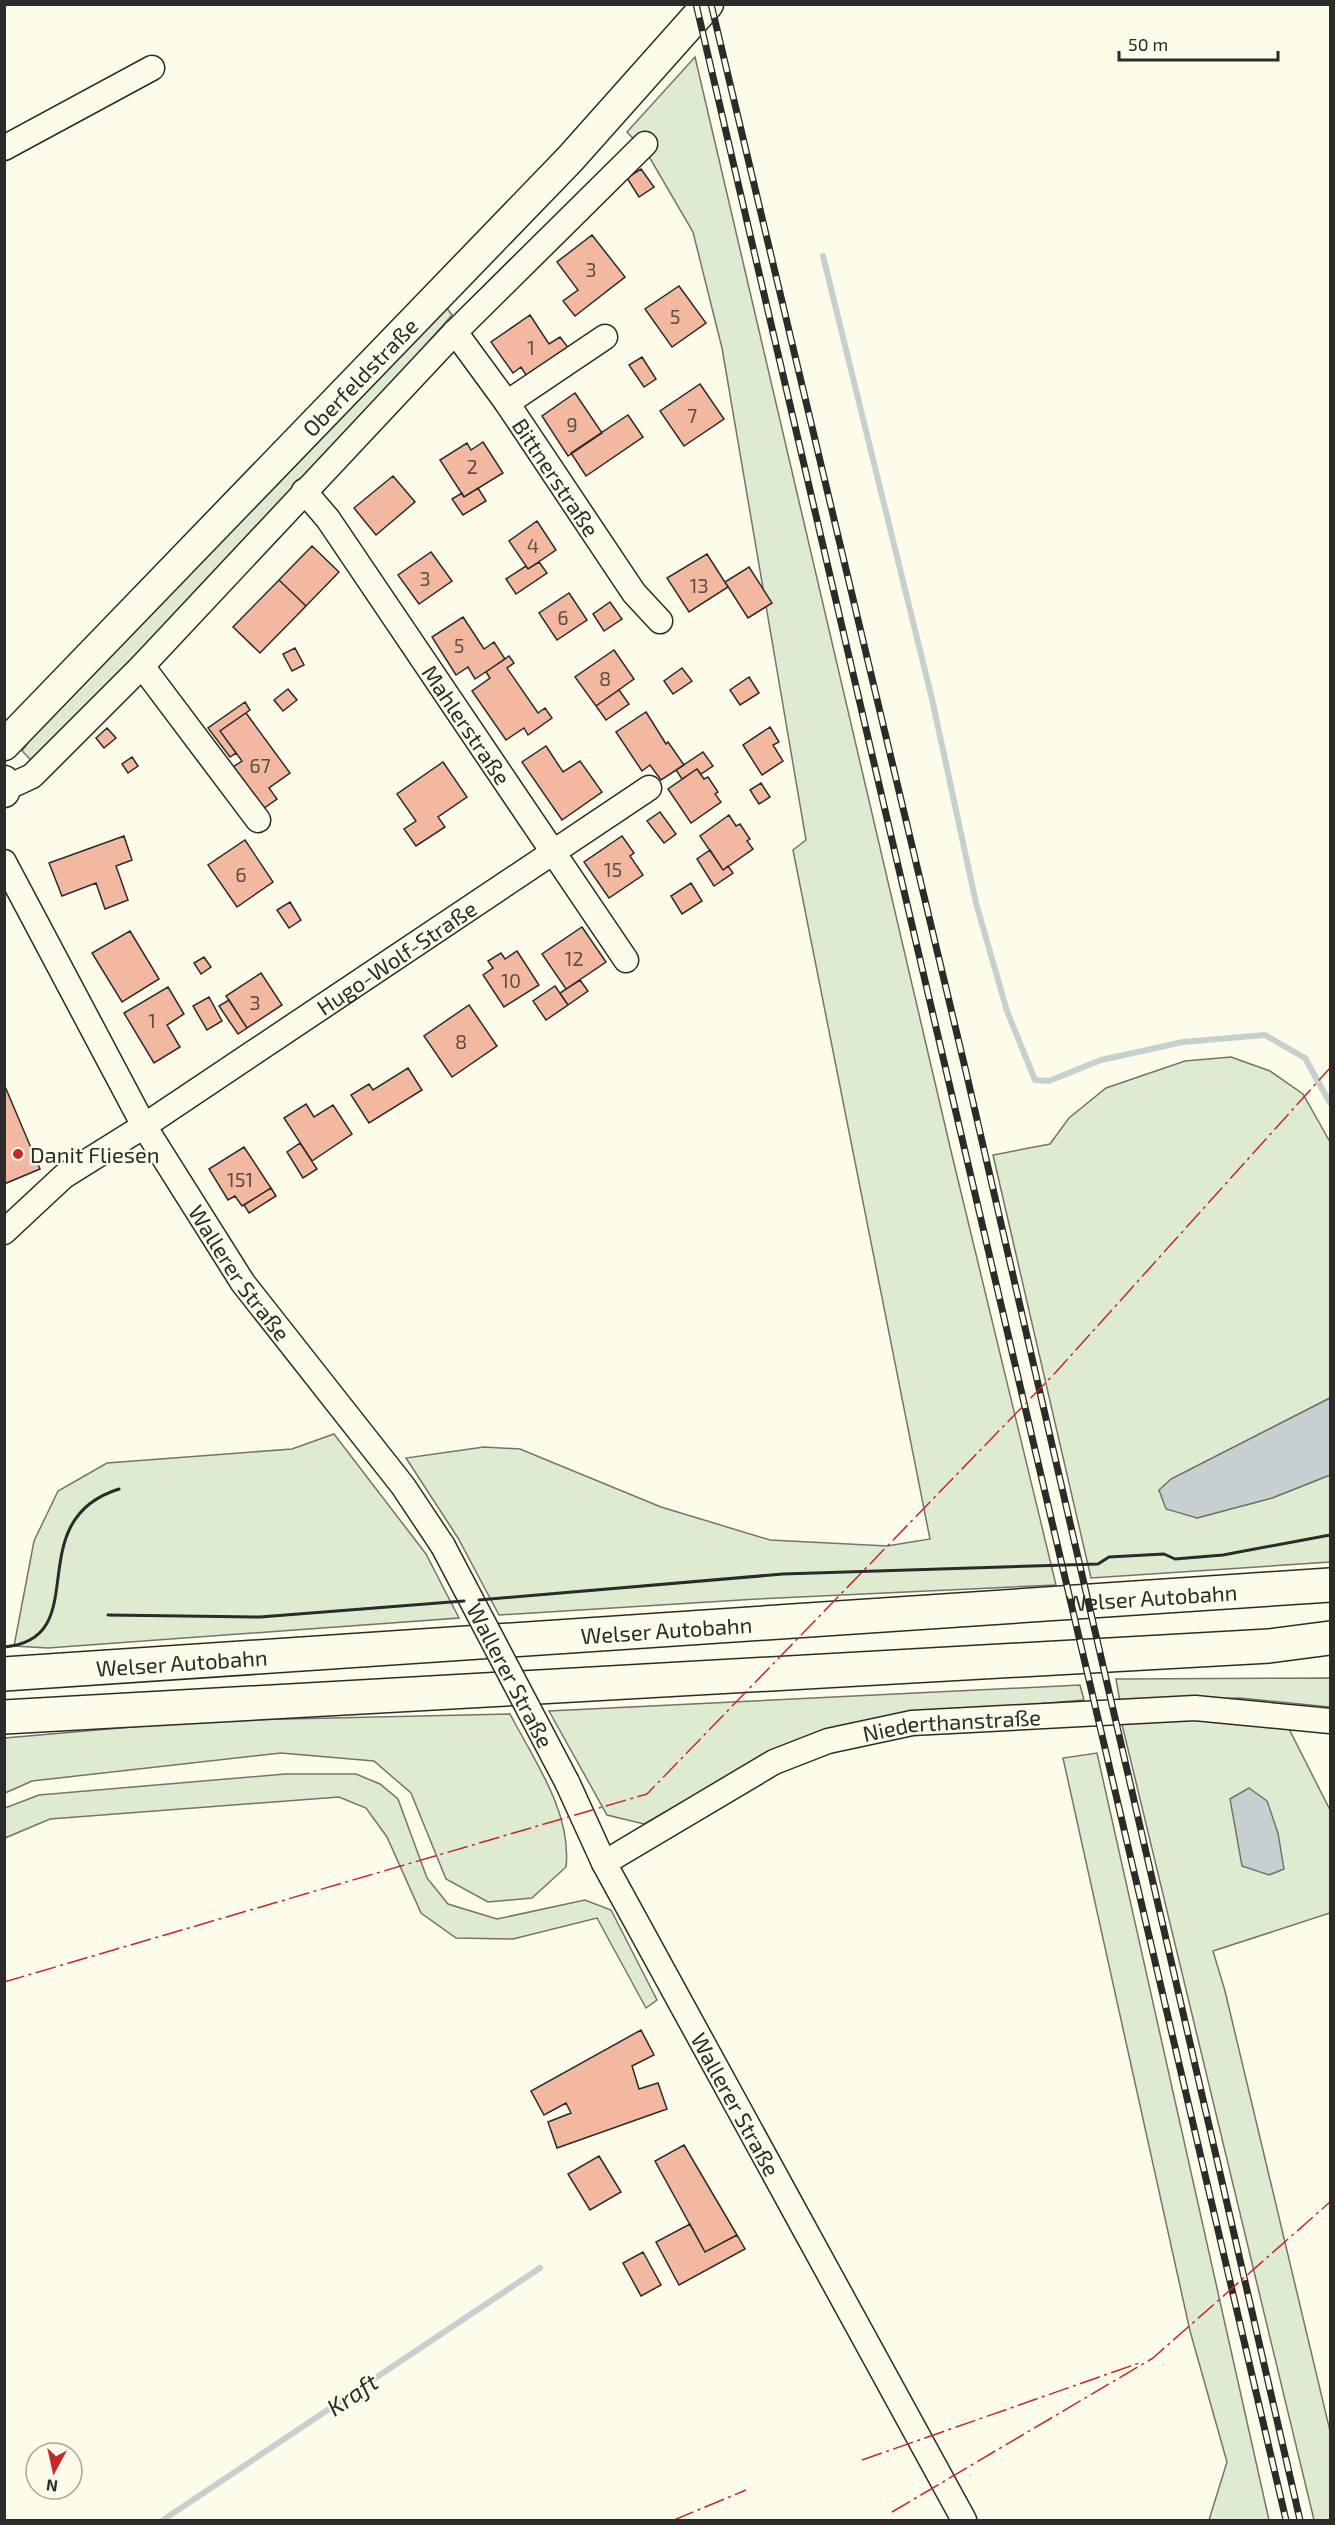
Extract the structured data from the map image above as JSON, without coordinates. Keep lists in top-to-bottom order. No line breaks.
{"streets":{"highway":["Welser Autobahn"],"main road":["Oberfeldstraße"],"street":["Bittnerstraße","Mahlerstraße","Hugo-Wolf-Straße","Wallerer Straße","Niederthanstraße"]},"crossings":[["Oberfeldstraße","Bittnerstraße"],["Oberfeldstraße","Mahlerstraße"],["Mahlerstraße","Hugo-Wolf-Straße"],["Hugo-Wolf-Straße","Wallerer Straße"],["Wallerer Straße","Niederthanstraße"]],"water":["Kraft"],"places":["Danit Fliesen"],"house_numbers":["3","5","1","7","9","2","4","3","13","6","5","8","67","15","6","12","10","3","1","8","151"],"scale_bar":"50 m","north":"bottom"}
